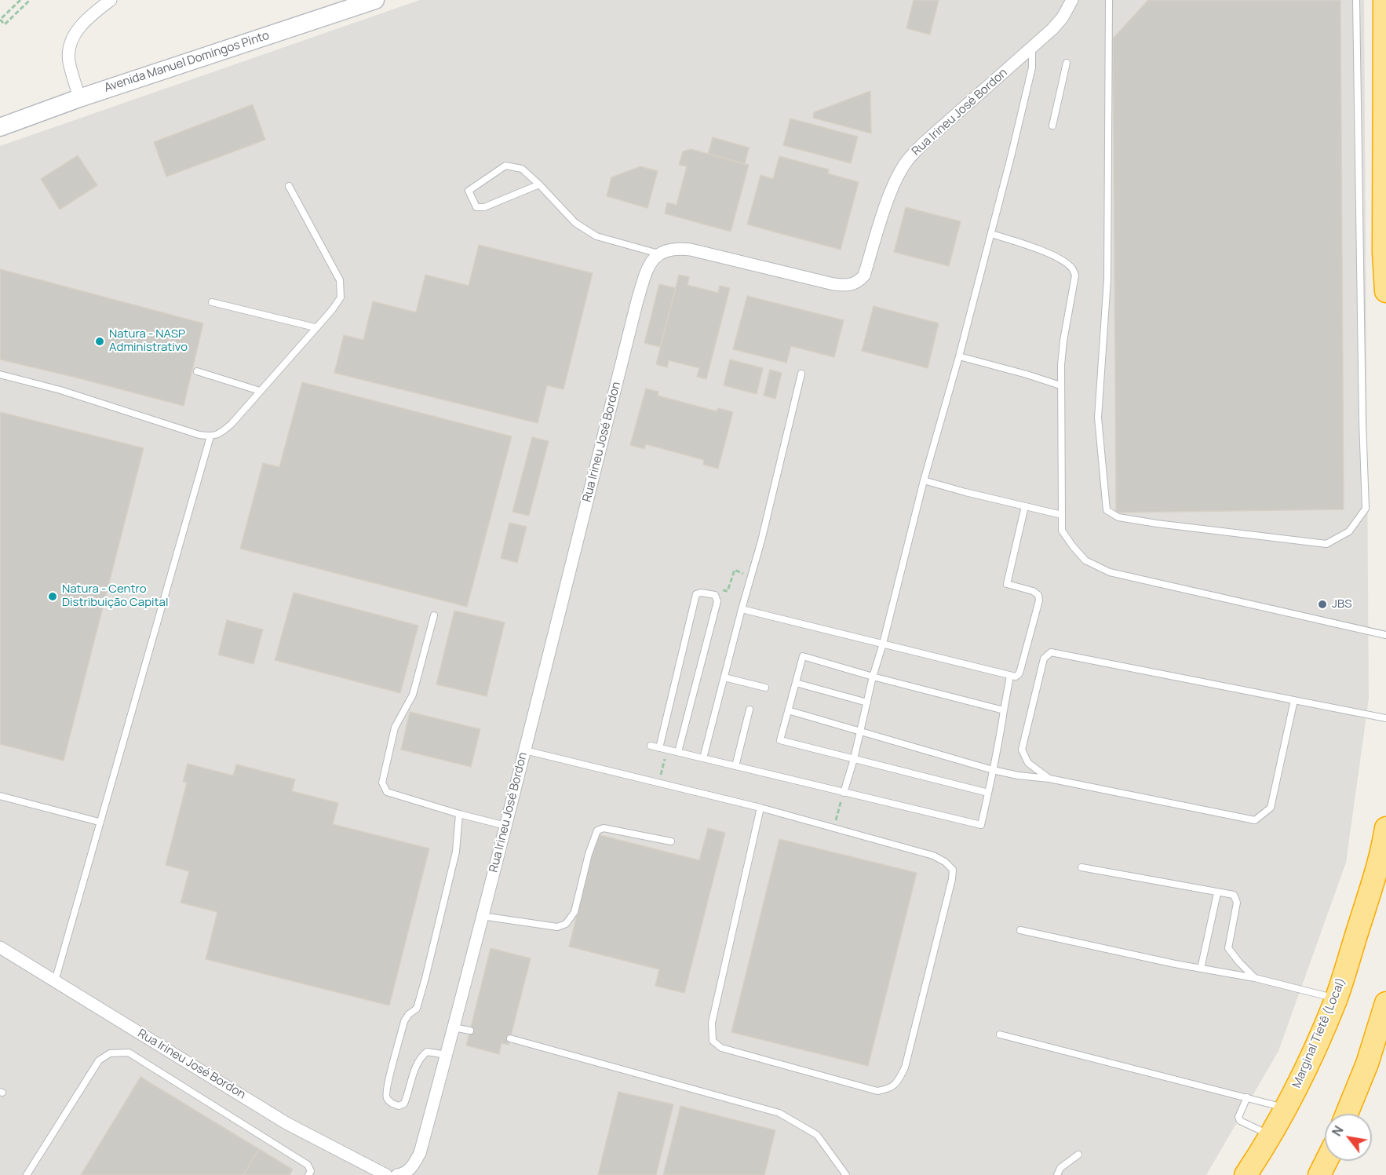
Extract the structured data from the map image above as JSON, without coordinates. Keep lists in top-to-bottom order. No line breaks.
{"streets":{"highway":["Marginal Tietê (Local)"],"street":["Avenida Manuel Domingos Pinto","Rua Irineu José Bordon"]},"places":["Natura - NASP Administrativo","Natura - Centro Distribuição Capital","JBS"],"north":"top left"}
